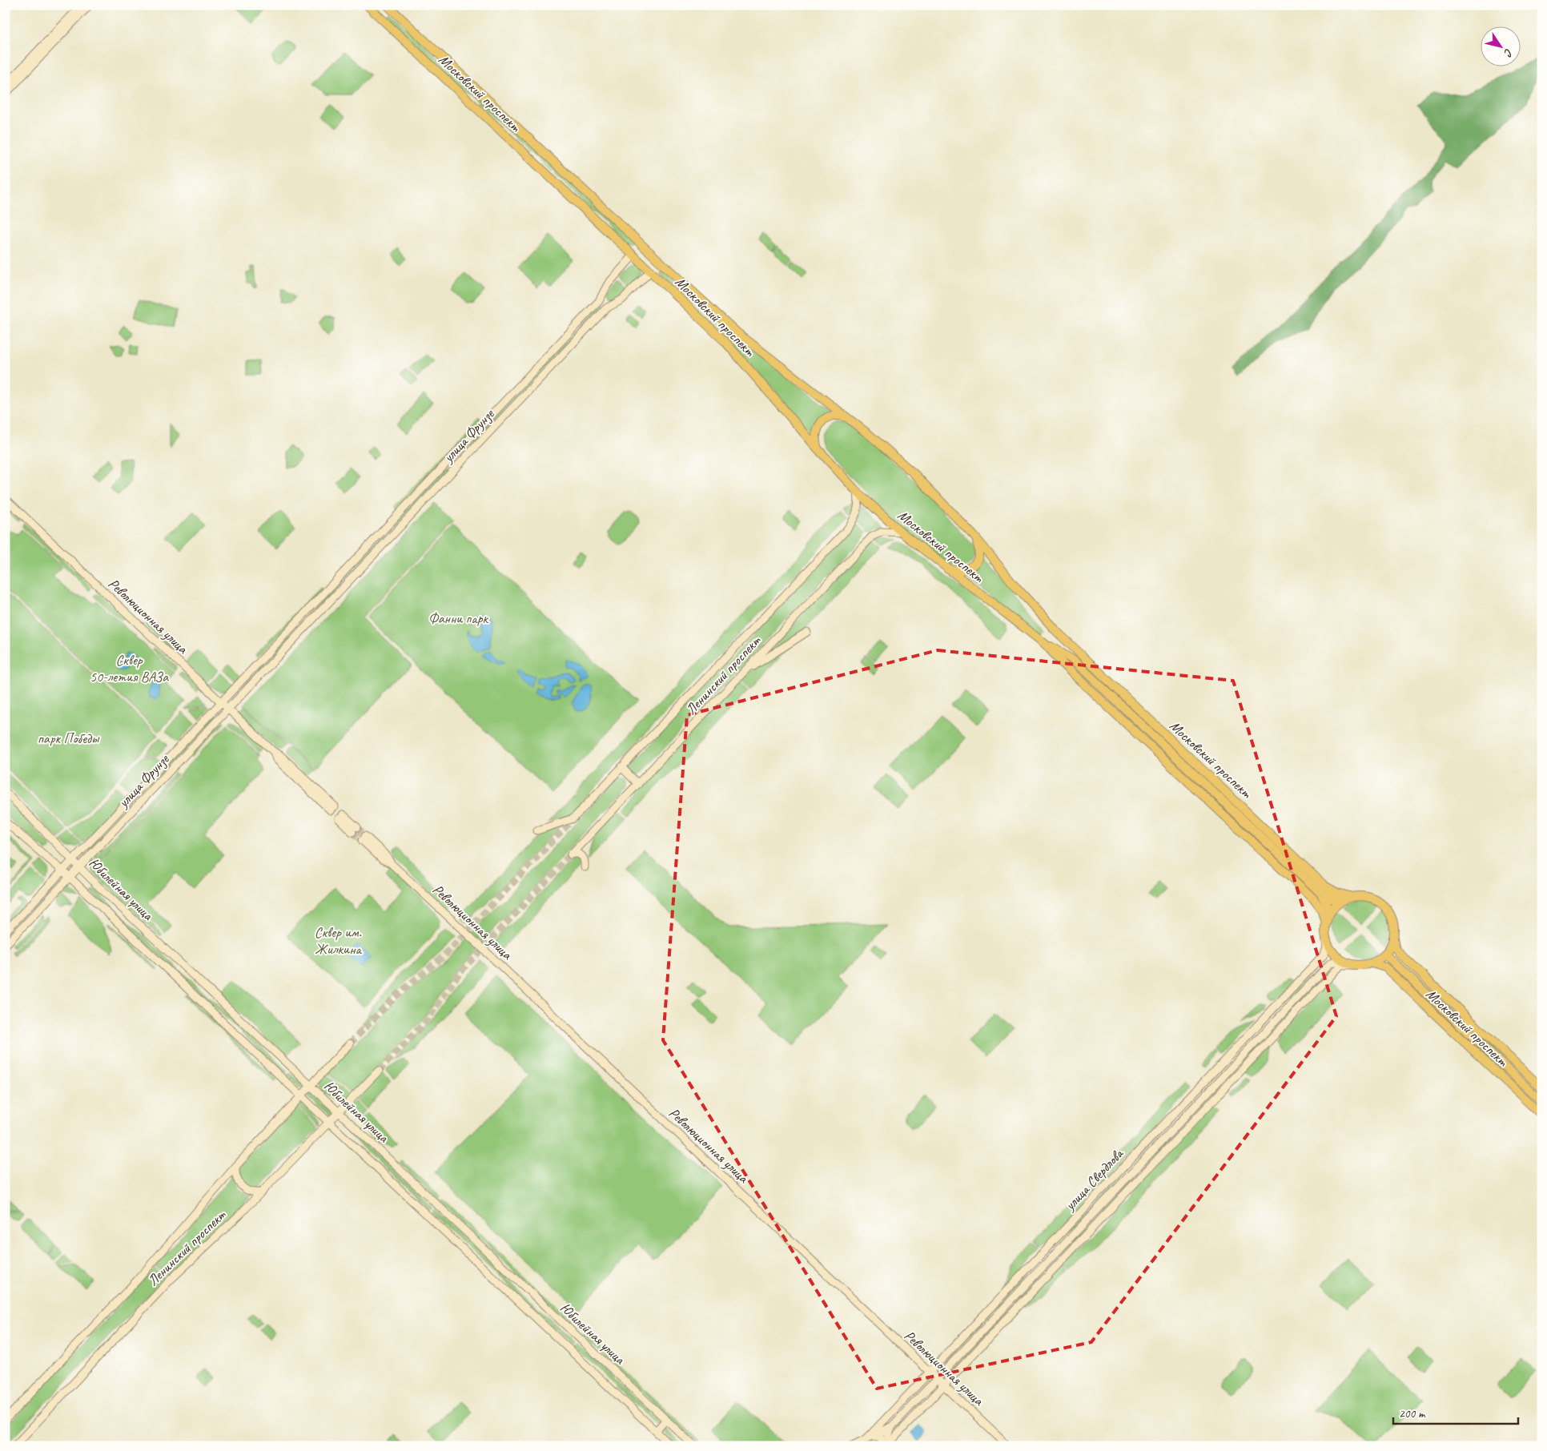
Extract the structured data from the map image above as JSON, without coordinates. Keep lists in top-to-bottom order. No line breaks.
{"streets":{"main road":["Московский проспект","улица Фрунзе","Революционная улица","Ленинский проспект","Юбилейная улица","улица Свердлова"]},"crossings":[["Московский проспект","улица Фрунзе"],["Московский проспект","Ленинский проспект"],["Московский проспект","улица Свердлова"],["улица Фрунзе","Революционная улица"],["улица Фрунзе","Юбилейная улица"],["Революционная улица","улица Свердлова"],["Ленинский проспект","Юбилейная улица"]],"parks":["Фанни парк","Сквер 50-летия ВАЗа","парк Победы","Сквер им. Жилкина"],"scale_bar":"200 m","north":"bottom right"}
